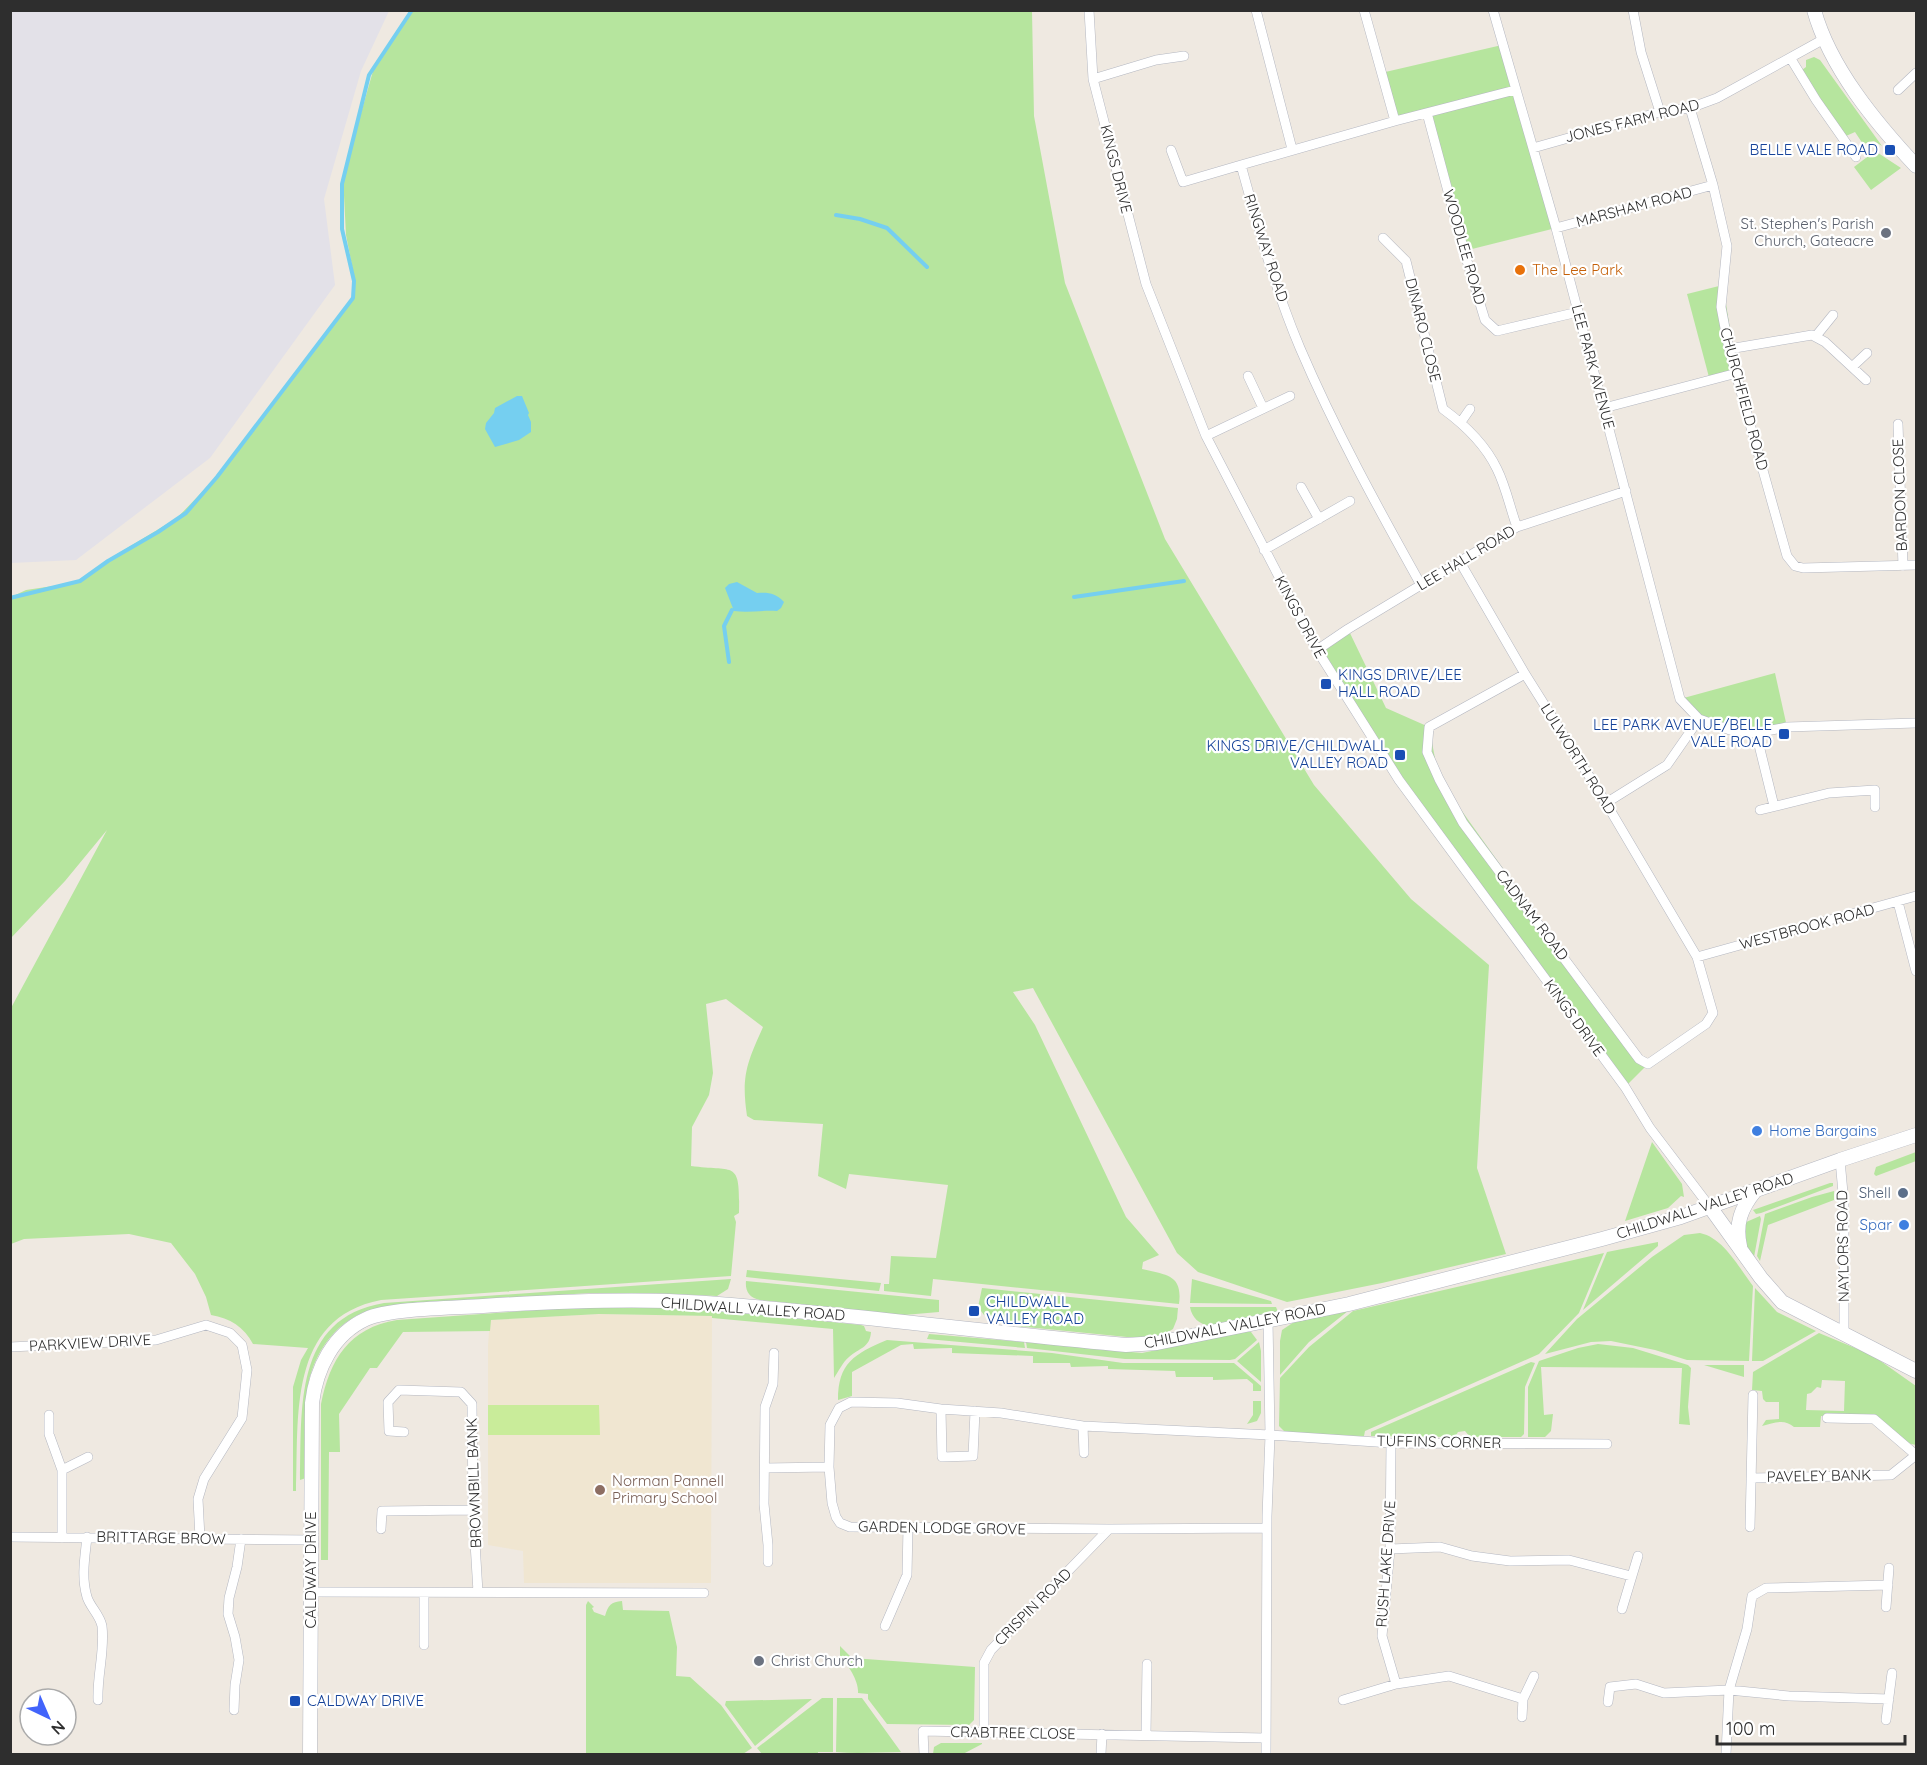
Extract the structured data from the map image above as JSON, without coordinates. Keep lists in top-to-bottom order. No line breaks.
{"streets":{"main road":["CHILDWALL VALLEY ROAD","CALDWAY DRIVE"],"street":["JONES FARM ROAD","KINGS DRIVE","MARSHAM ROAD","WOODLEE ROAD","RINGWAY ROAD","DINARO CLOSE","LEE PARK AVENUE","CHURCHFIELD ROAD","BARDON CLOSE","LEE HALL ROAD","LULWORTH ROAD","CADNAM ROAD","WESTBROOK ROAD","NAYLORS ROAD","PARKVIEW DRIVE","TUFFINS CORNER","PAVELEY BANK","BROWNBILL BANK","GARDEN LODGE GROVE","BRITTARGE BROW","RUSH LAKE DRIVE","CRISPIN ROAD","CRABTREE CLOSE"]},"crossings":[["JONES FARM ROAD","LEE PARK AVENUE"],["JONES FARM ROAD","CHURCHFIELD ROAD"],["KINGS DRIVE","LEE HALL ROAD"],["KINGS DRIVE","CHILDWALL VALLEY ROAD"],["MARSHAM ROAD","LEE PARK AVENUE"],["MARSHAM ROAD","CHURCHFIELD ROAD"],["WOODLEE ROAD","LEE PARK AVENUE"],["RINGWAY ROAD","LEE HALL ROAD"],["DINARO CLOSE","LEE HALL ROAD"],["LEE PARK AVENUE","LEE HALL ROAD"],["CHURCHFIELD ROAD","BARDON CLOSE"],["LEE HALL ROAD","LULWORTH ROAD"],["LULWORTH ROAD","CADNAM ROAD"],["LULWORTH ROAD","WESTBROOK ROAD"],["CADNAM ROAD","WESTBROOK ROAD"],["CHILDWALL VALLEY ROAD","NAYLORS ROAD"],["CHILDWALL VALLEY ROAD","CALDWAY DRIVE"],["PARKVIEW DRIVE","BRITTARGE BROW"],["TUFFINS CORNER","GARDEN LODGE GROVE"],["TUFFINS CORNER","RUSH LAKE DRIVE"],["GARDEN LODGE GROVE","CRISPIN ROAD"],["BRITTARGE BROW","CALDWAY DRIVE"],["CRISPIN ROAD","CRABTREE CLOSE"]],"places":{"transit":["BELLE VALE ROAD","KINGS DRIVE/LEE HALL ROAD","LEE PARK AVENUE/BELLE VALE ROAD","KINGS DRIVE/CHILDWALL VALLEY ROAD","CHILDWALL VALLEY ROAD","CALDWAY DRIVE"],"other":["St. Stephen's Parish Church, Gateacre","The Lee Park","Home Bargains","Shell","Spar","Norman Pannell Primary School","Christ Church"]},"scale_bar":"100 m","north":"bottom right"}
